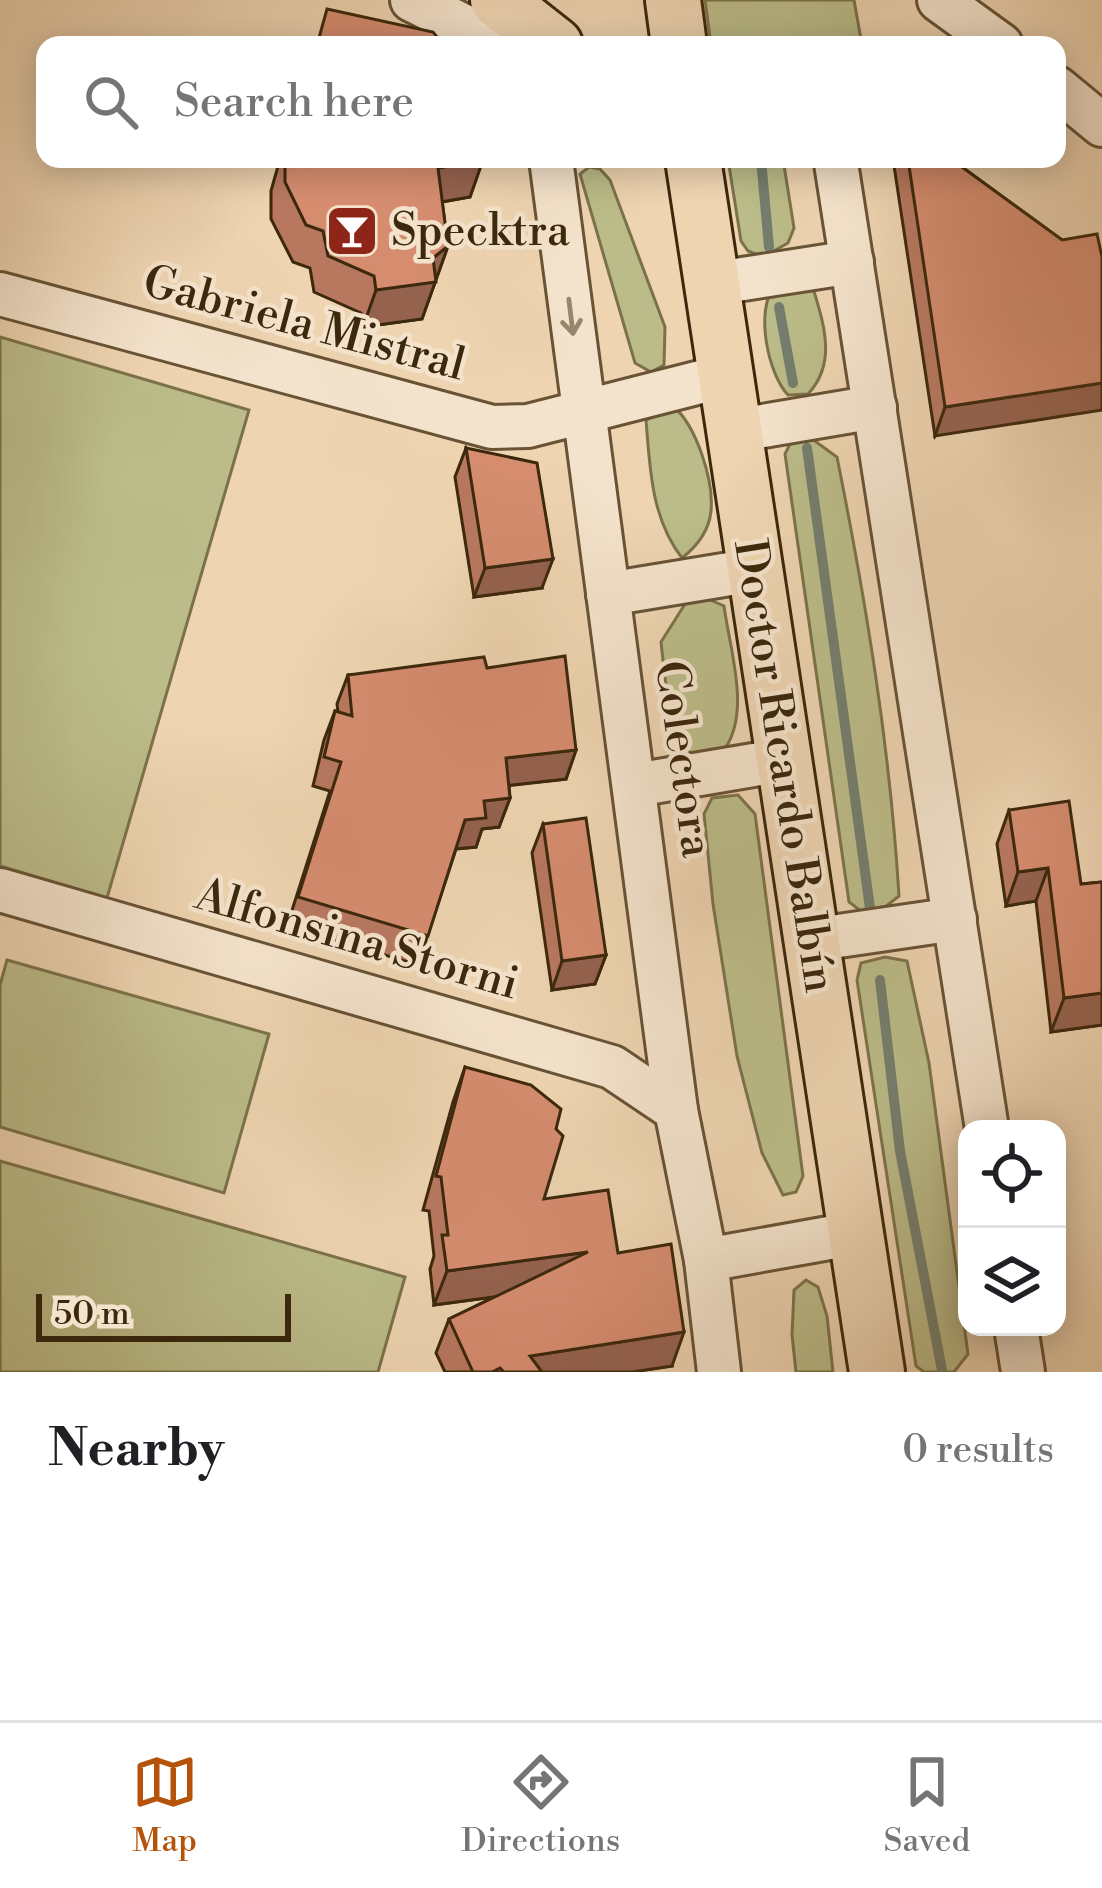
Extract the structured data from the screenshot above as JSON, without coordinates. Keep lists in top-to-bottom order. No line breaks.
{"streets":{"main road":["Doctor Ricardo Balbín"],"street":["Gabriela Mistral","Colectora","Alfonsina Storni"]},"crossings":[["Gabriela Mistral","Colectora"],["Gabriela Mistral","Doctor Ricardo Balbín"],["Colectora","Alfonsina Storni"]],"places":{"bar":["Specktra"]},"scale_bar":"50 m","page":{"search":"Search here","scale":"50 m","heading":["Nearby","0 results"],"nav":["Map","Directions","Saved"]}}
